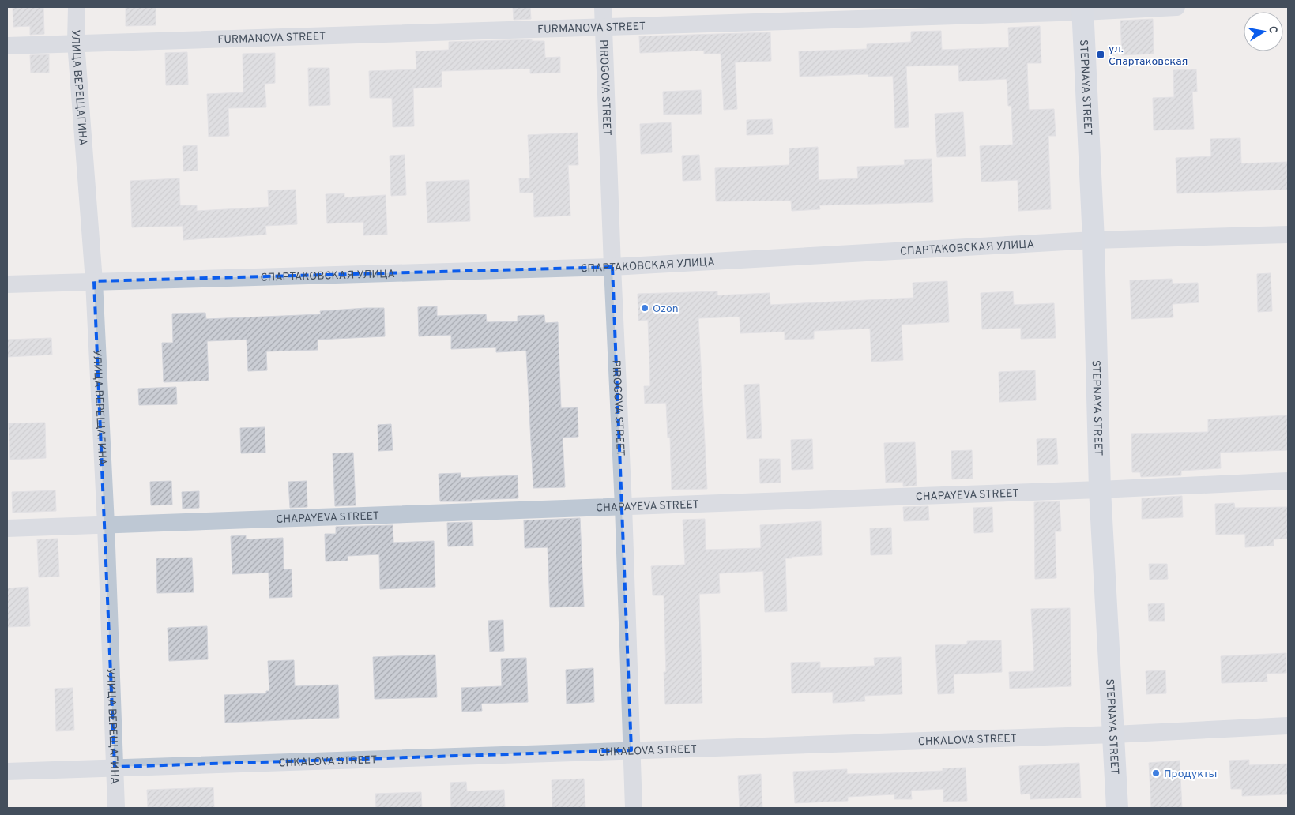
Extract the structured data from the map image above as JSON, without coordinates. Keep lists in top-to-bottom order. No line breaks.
{"streets":{"main road":["STEPNAYA STREET"],"street":["FURMANOVA STREET","PIROGOVA STREET","УЛИЦА ВЕРЕЩАГИНА","СПАРТАКОВСКАЯ УЛИЦА","CHAPAYEVA STREET","CHKALOVA STREET"]},"crossings":[["FURMANOVA STREET","PIROGOVA STREET"],["FURMANOVA STREET","STEPNAYA STREET"],["FURMANOVA STREET","УЛИЦА ВЕРЕЩАГИНА"],["PIROGOVA STREET","СПАРТАКОВСКАЯ УЛИЦА"],["PIROGOVA STREET","CHAPAYEVA STREET"],["PIROGOVA STREET","CHKALOVA STREET"],["STEPNAYA STREET","СПАРТАКОВСКАЯ УЛИЦА"],["STEPNAYA STREET","CHAPAYEVA STREET"],["STEPNAYA STREET","CHKALOVA STREET"],["УЛИЦА ВЕРЕЩАГИНА","СПАРТАКОВСКАЯ УЛИЦА"],["УЛИЦА ВЕРЕЩАГИНА","CHAPAYEVA STREET"],["УЛИЦА ВЕРЕЩАГИНА","CHKALOVA STREET"]],"places":{"transit":["ул. Спартаковская"],"other":["Ozon","Продукты"]},"north":"right"}
